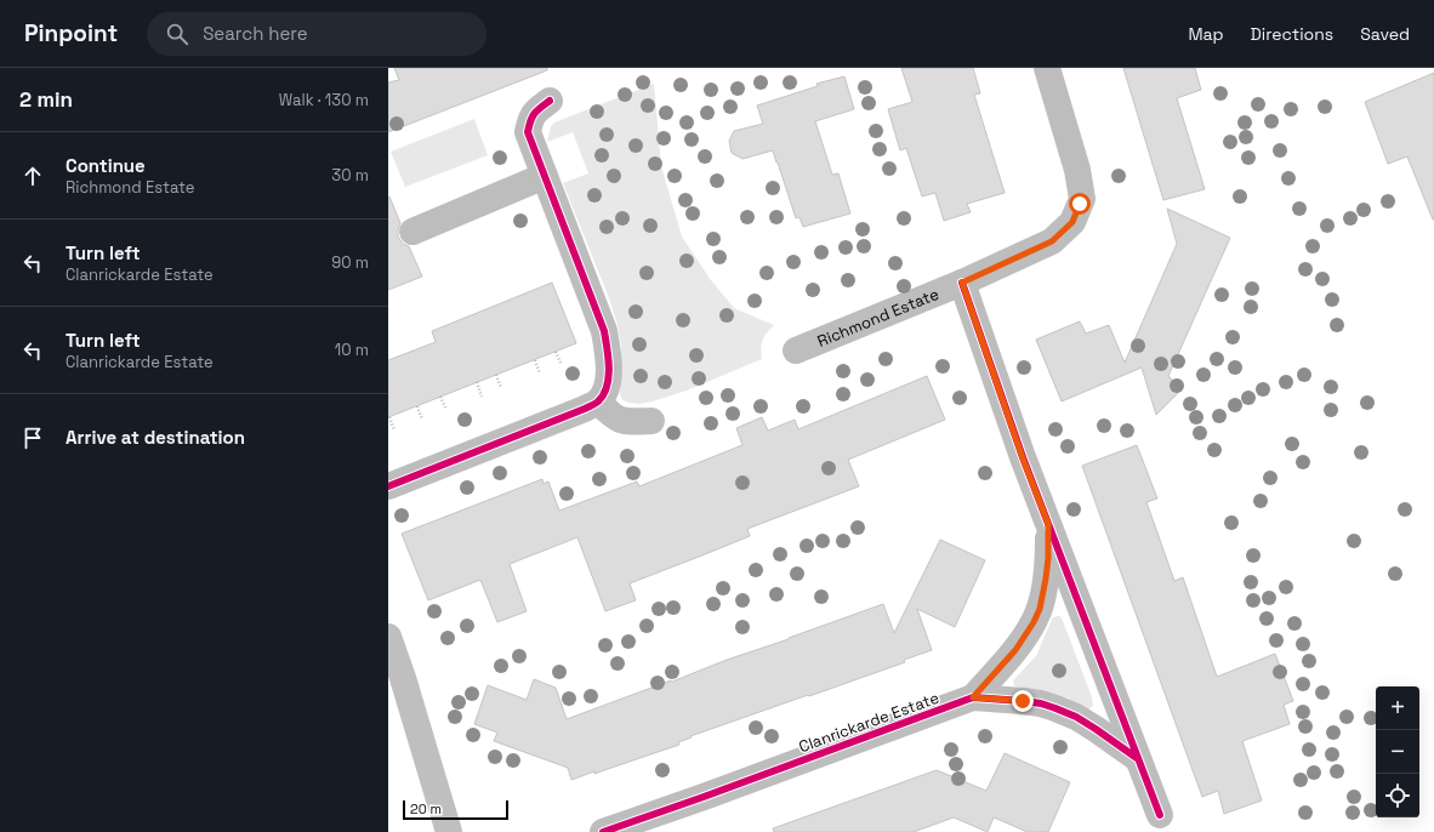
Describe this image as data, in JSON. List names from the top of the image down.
{
  "streets": {
    "street": ["Richmond Estate", "Clanrickarde Estate"]
  },
  "crossings": [
    ["Richmond Estate", "Clanrickarde Estate"]
  ],
  "scale_bar": "20 m",
  "page": {
    "header": "Pinpoint",
    "search": "Search here",
    "nav": ["Map", "Directions", "Saved"],
    "heading": ["2 min", "Walk · 130 m"],
    "list": [
      ["Continue", "Richmond Estate", "30 m"],
      ["Turn left", "Clanrickarde Estate", "90 m"],
      ["Turn left", "Clanrickarde Estate", "10 m"],
      "Arrive at destination"
    ],
    "map_buttons": ["+", "−"],
    "scale": "20 m"
  }
}
